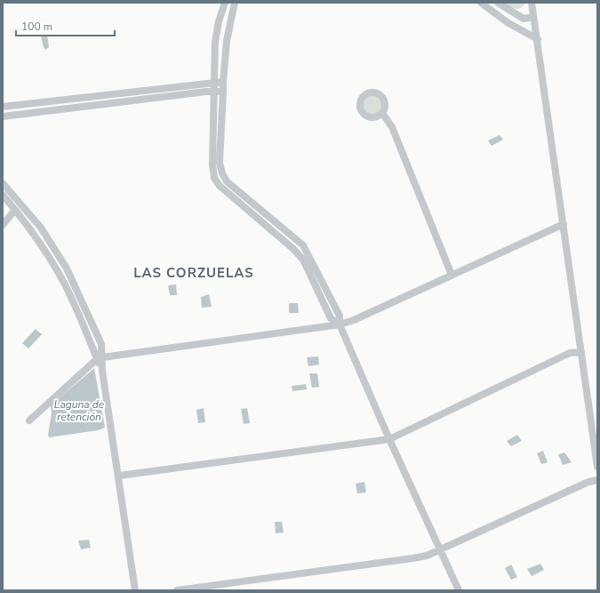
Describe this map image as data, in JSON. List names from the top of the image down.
{
  "districts": ["LAS CORZUELAS"],
  "water": ["Laguna de retención"],
  "scale_bar": "100 m"
}
